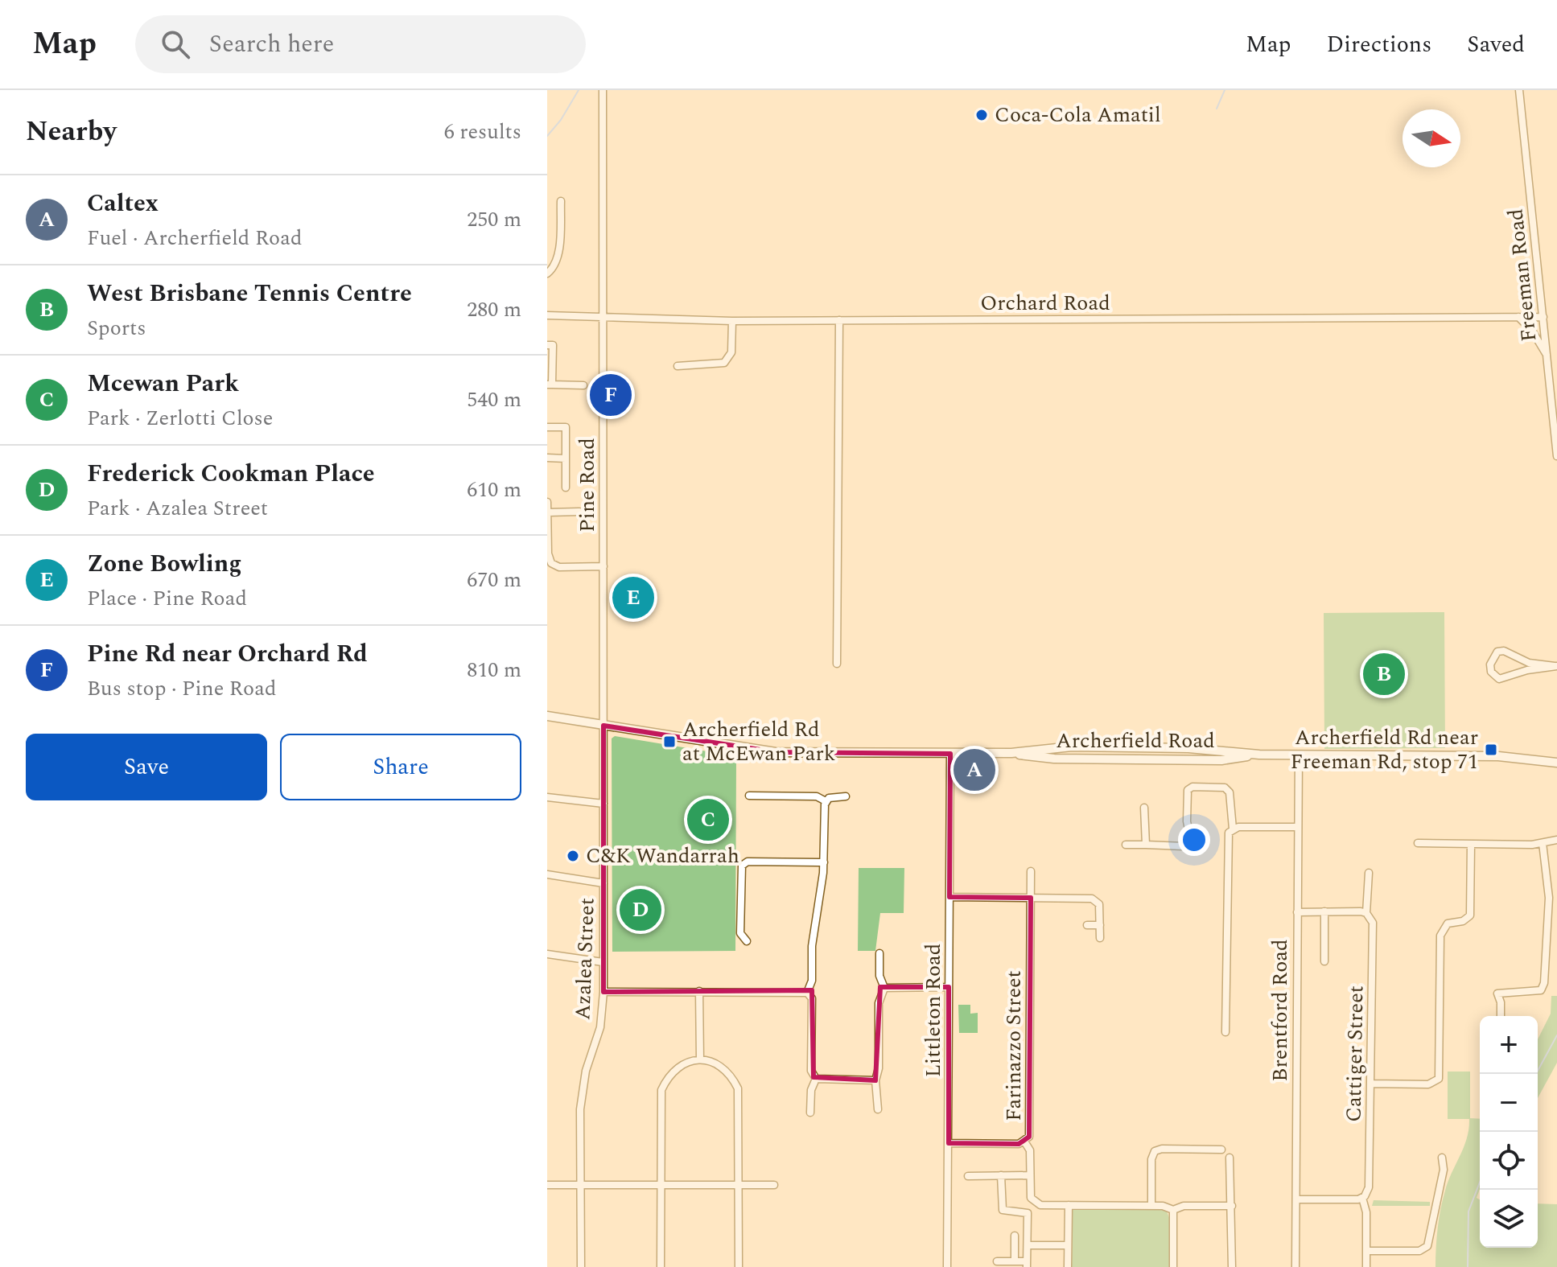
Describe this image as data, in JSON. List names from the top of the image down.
{
  "streets": {
    "main road": ["Archerfield Road"],
    "street": [
      "Freeman Road",
      "Orchard Road",
      "Pine Road",
      "Azalea Street",
      "Littleton Road",
      "Brentford Road",
      "Farinazzo Street",
      "Cattiger Street"
    ]
  },
  "crossings": [
    ["Freeman Road", "Orchard Road"],
    ["Orchard Road", "Pine Road"],
    ["Pine Road", "Archerfield Road"],
    ["Pine Road", "Azalea Street"],
    ["Archerfield Road", "Azalea Street"],
    ["Archerfield Road", "Littleton Road"],
    ["Archerfield Road", "Brentford Road"],
    ["Littleton Road", "Farinazzo Street"]
  ],
  "places": {
    "other": ["Coca-Cola Amatil", "C&K Wandarrah"],
    "transit": ["Archerfield Rd at McEwan Park", "Archerfield Rd near Freeman Rd, stop 71"]
  },
  "north": "right",
  "page": {
    "header": "Map",
    "search": "Search here",
    "nav": ["Map", "Directions", "Saved"],
    "heading": ["Nearby", "6 results"],
    "list": [
      {
        "mark": "A",
        "name": "Caltex",
        "note": "Fuel · Archerfield Road",
        "value": "250 m"
      },
      {
        "mark": "B",
        "name": "West Brisbane Tennis Centre",
        "note": "Sports",
        "value": "280 m"
      },
      {
        "mark": "C",
        "name": "Mcewan Park",
        "note": "Park · Zerlotti Close",
        "value": "540 m"
      },
      {
        "mark": "D",
        "name": "Frederick Cookman Place",
        "note": "Park · Azalea Street",
        "value": "610 m"
      },
      {
        "mark": "E",
        "name": "Zone Bowling",
        "note": "Place · Pine Road",
        "value": "670 m"
      },
      {
        "mark": "F",
        "name": "Pine Rd near Orchard Rd",
        "note": "Bus stop · Pine Road",
        "value": "810 m"
      }
    ],
    "pins": [
      "F",
      "E",
      "B",
      "A",
      "C",
      "D"
    ],
    "buttons": ["Save", "Share"],
    "map_buttons": ["+", "−"]
  }
}
